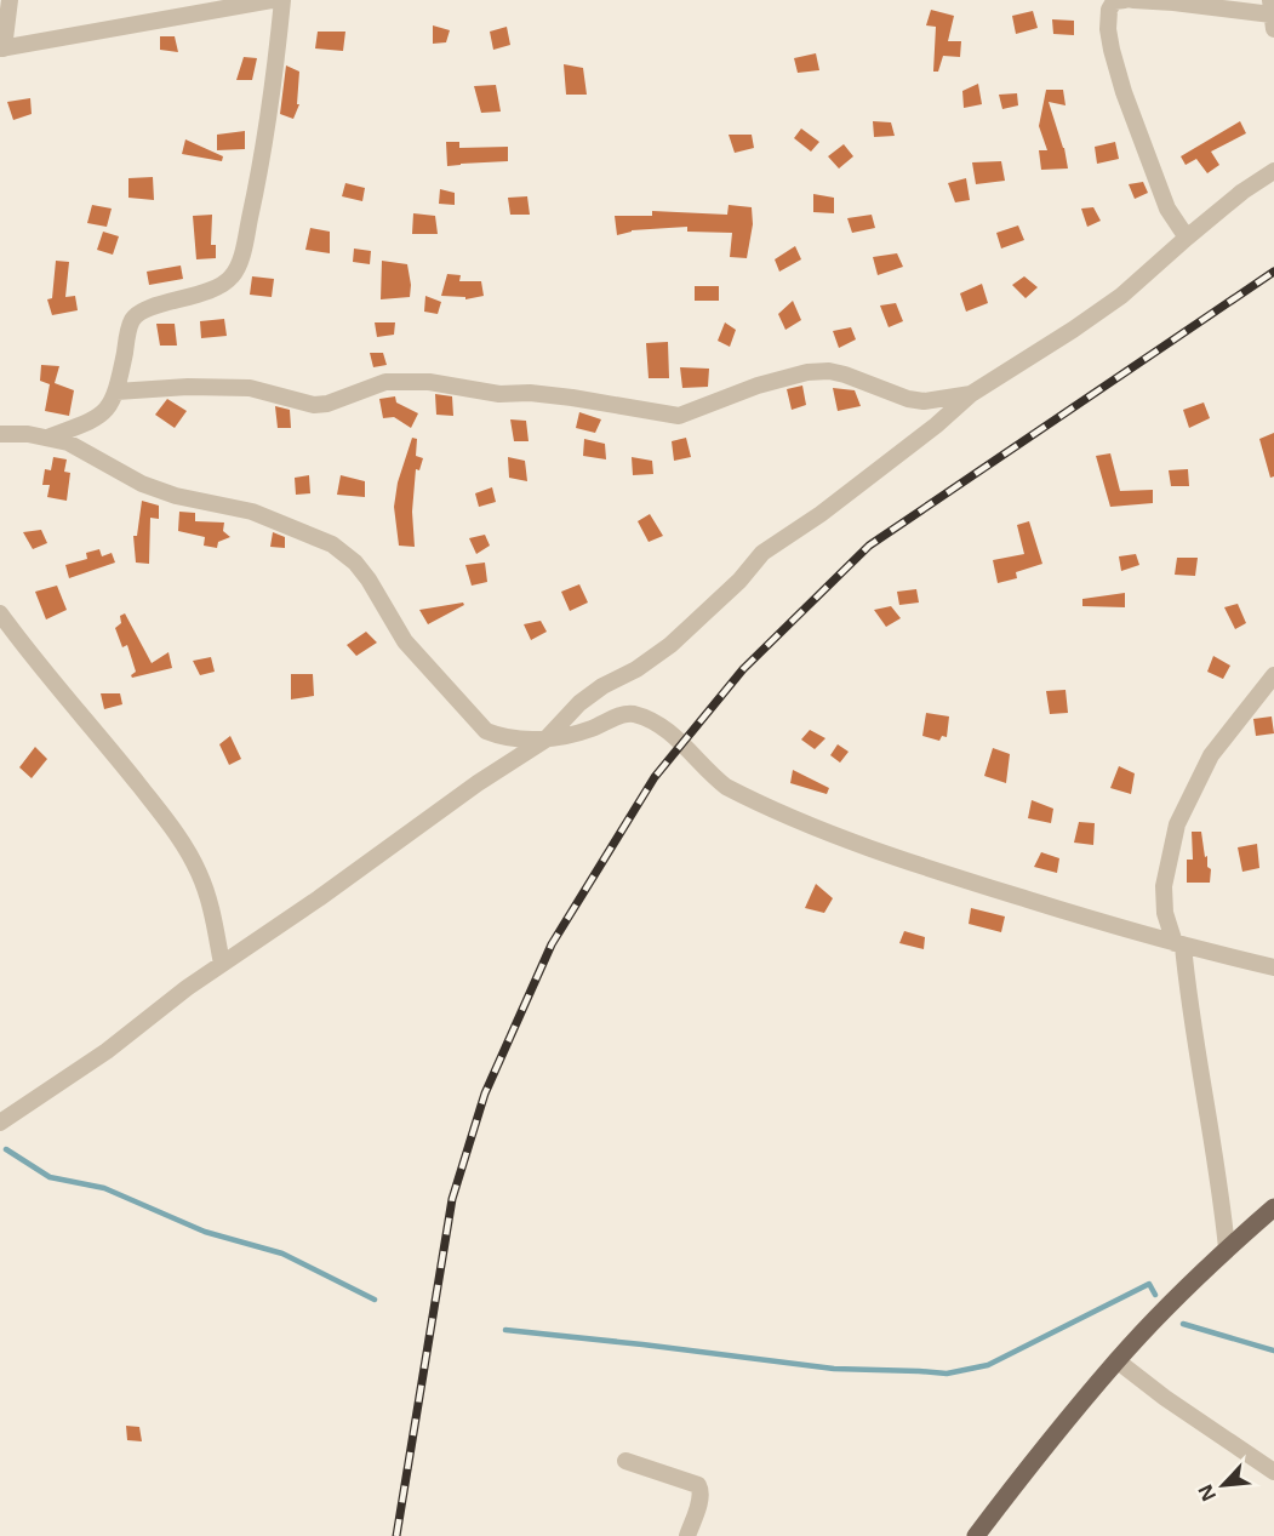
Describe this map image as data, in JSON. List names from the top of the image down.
{
  "north": "bottom left"
}
